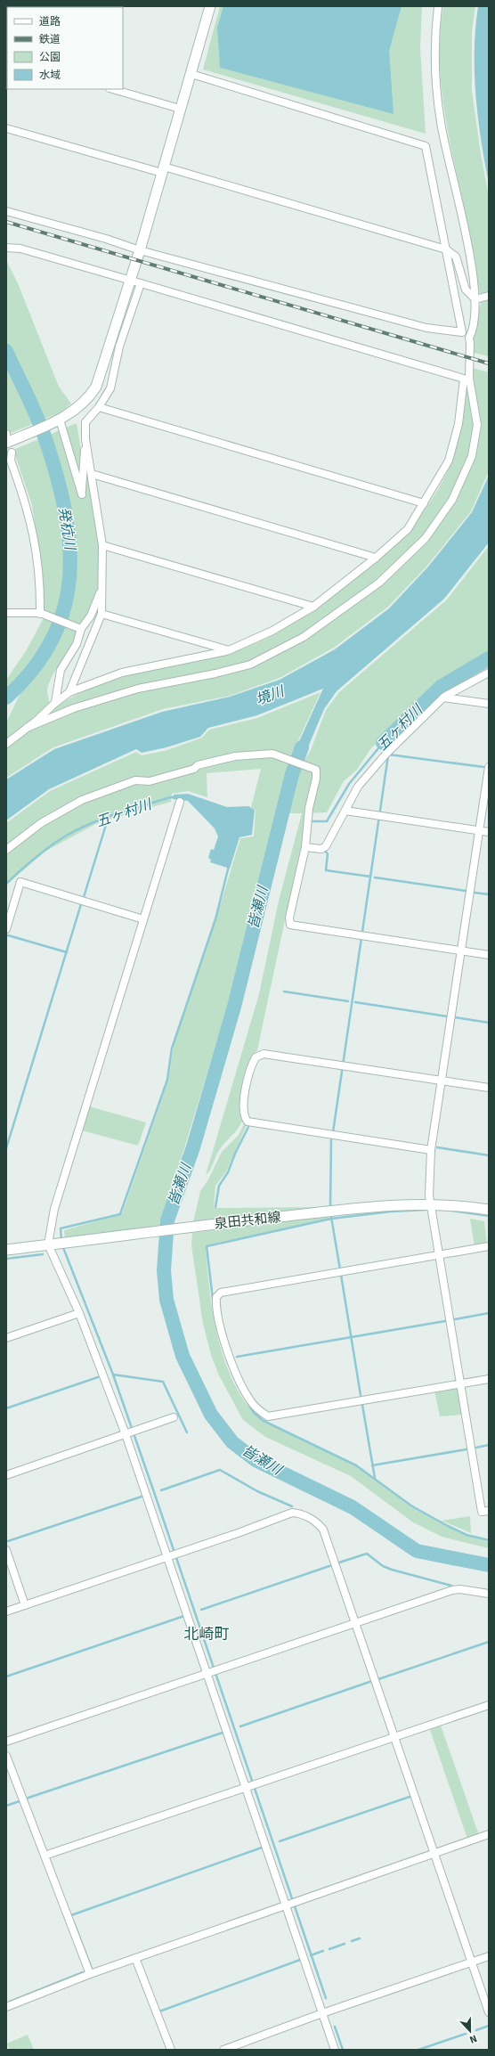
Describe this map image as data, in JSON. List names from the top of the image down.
{
  "streets": {
    "street": ["泉田共和線"]
  },
  "districts": ["北崎町"],
  "water": [
    "発杭川",
    "境川",
    "五ヶ村川",
    "皆瀬川"
  ],
  "legend": [
    "道路",
    "鉄道",
    "公園",
    "水域"
  ],
  "north": "bottom"
}
